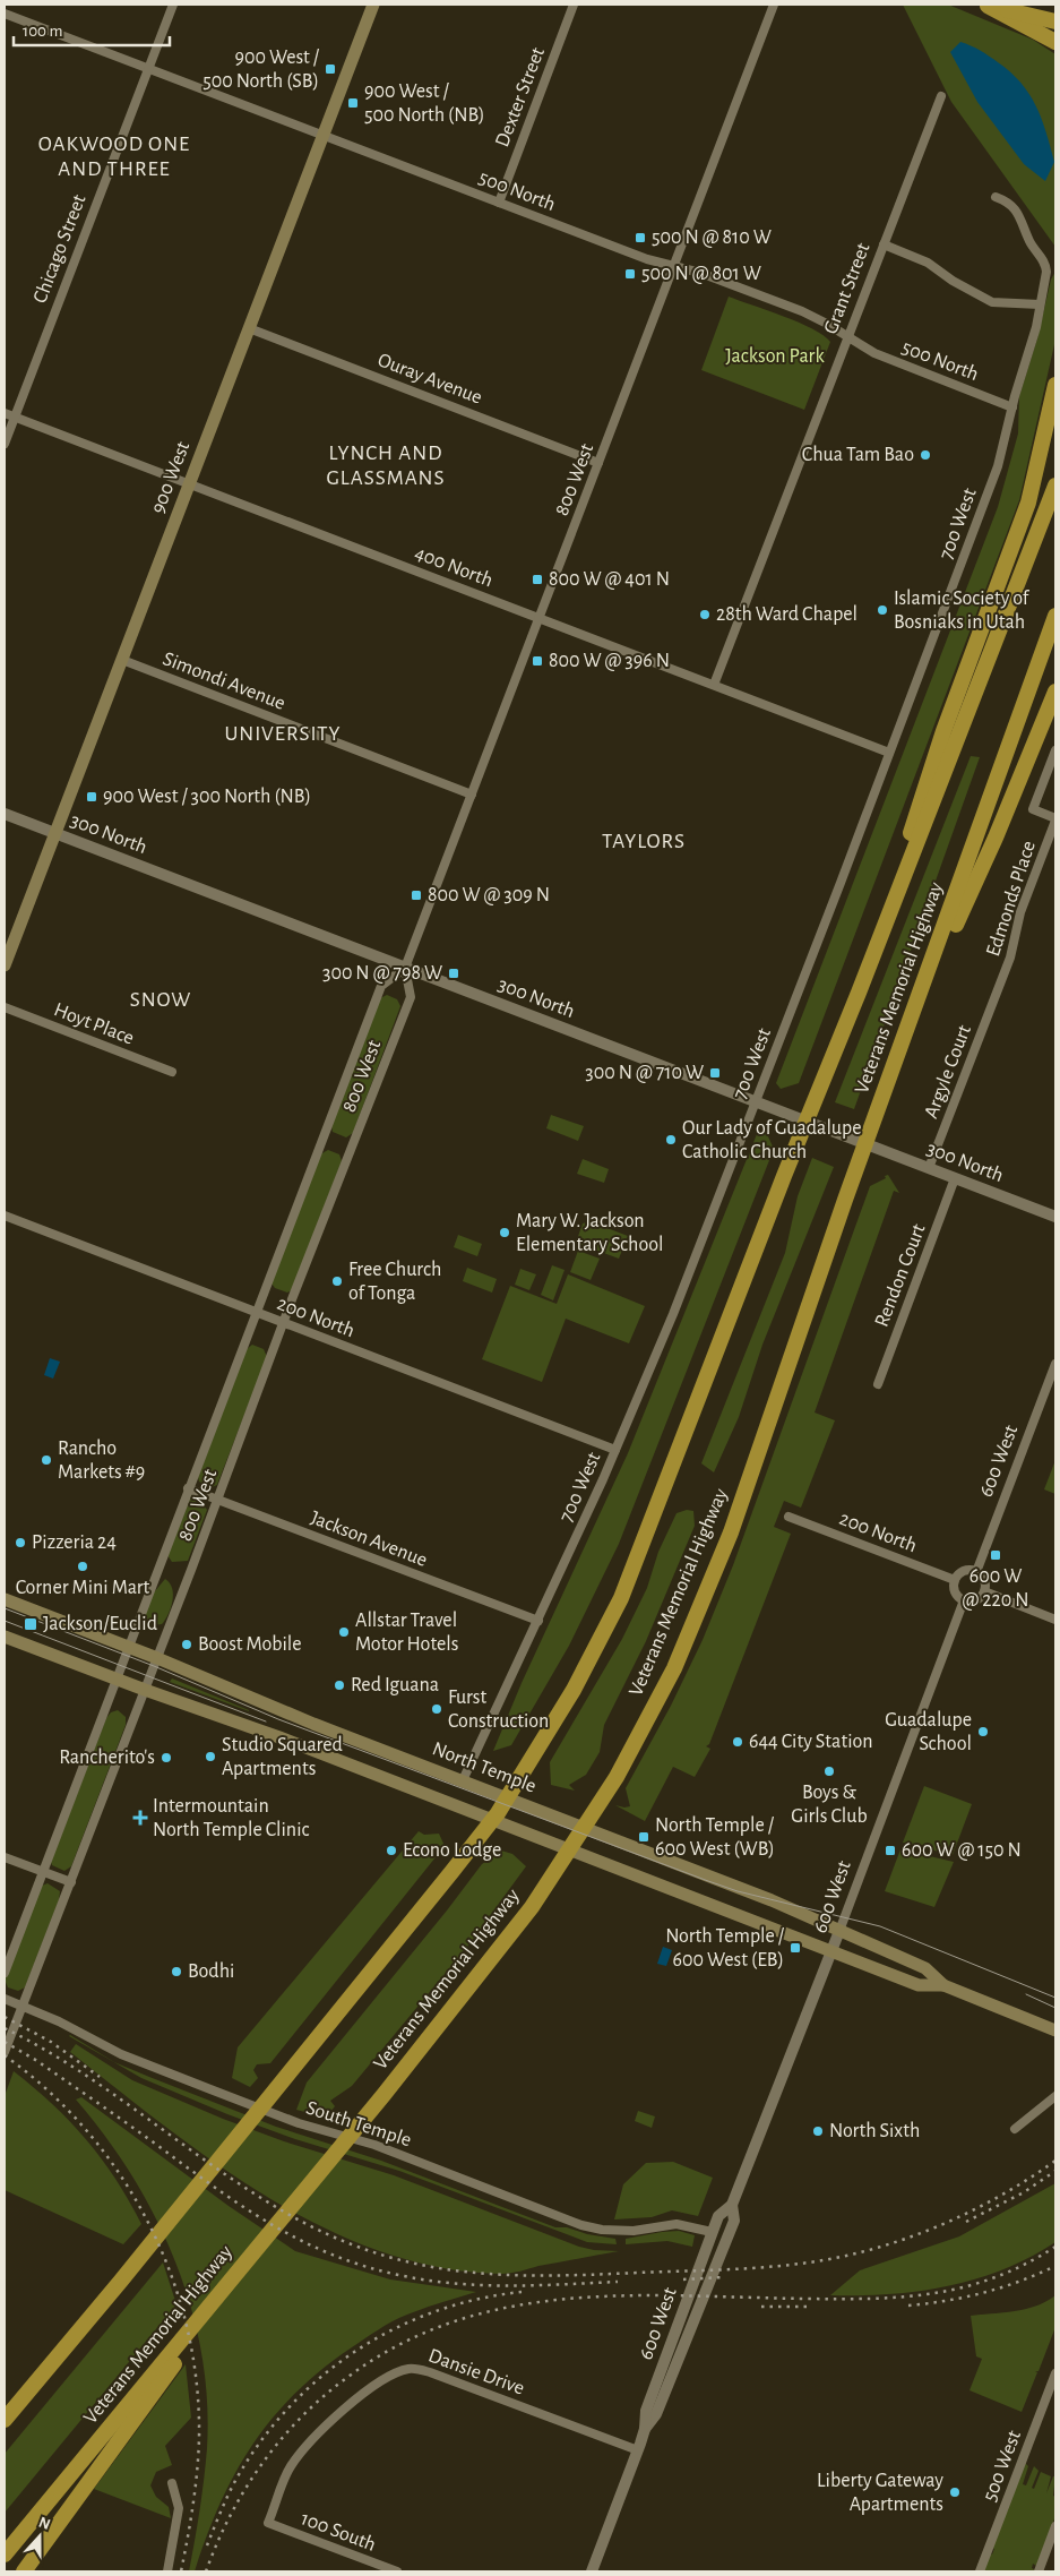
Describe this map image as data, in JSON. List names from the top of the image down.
{
  "streets": {
    "highway": ["Veterans Memorial Highway"],
    "main road": ["900 West", "North Temple"],
    "street": [
      "Dexter Street",
      "500 North",
      "Chicago Street",
      "Grant Street",
      "Ouray Avenue",
      "800 West",
      "700 West",
      "400 North",
      "Simondi Avenue",
      "300 North",
      "Edmonds Place",
      "Hoyt Place",
      "Argyle Court",
      "Rendon Court",
      "200 North",
      "600 West",
      "Jackson Avenue",
      "South Temple",
      "Dansie Drive",
      "500 West",
      "100 South"
    ]
  },
  "crossings": [
    ["Dexter Street", "500 North"],
    ["500 North", "Chicago Street"],
    ["500 North", "Grant Street"],
    ["500 North", "900 West"],
    ["500 North", "800 West"],
    ["500 North", "700 West"],
    ["Chicago Street", "400 North"],
    ["Grant Street", "400 North"],
    ["Ouray Avenue", "900 West"],
    ["Ouray Avenue", "800 West"],
    ["900 West", "400 North"],
    ["900 West", "Simondi Avenue"],
    ["900 West", "300 North"],
    ["800 West", "400 North"],
    ["800 West", "Simondi Avenue"],
    ["800 West", "300 North"],
    ["800 West", "200 North"],
    ["800 West", "Jackson Avenue"],
    ["800 West", "North Temple"],
    ["800 West", "South Temple"],
    ["700 West", "400 North"],
    ["700 West", "300 North"],
    ["700 West", "200 North"],
    ["700 West", "Jackson Avenue"],
    ["700 West", "North Temple"],
    ["300 North", "Argyle Court"],
    ["300 North", "Rendon Court"],
    ["Edmonds Place", "Argyle Court"],
    ["200 North", "600 West"],
    ["600 West", "North Temple"],
    ["600 West", "South Temple"],
    ["600 West", "Dansie Drive"],
    ["Dansie Drive", "100 South"]
  ],
  "districts": [
    "OAKWOOD ONE AND THREE",
    "LYNCH AND GLASSMANS",
    "UNIVERSITY",
    "TAYLORS",
    "SNOW"
  ],
  "parks": ["Jackson Park"],
  "places": {
    "transit": [
      "900 West / 500 North (SB)",
      "900 West / 500 North (NB)",
      "500 N @ 810 W",
      "500 N @ 801 W",
      "800 W @ 401 N",
      "800 W @ 396 N",
      "900 West / 300 North (NB)",
      "800 W @ 309 N",
      "300 N @ 798 W",
      "300 N @ 710 W",
      "600 W @ 220 N",
      "Jackson/Euclid",
      "North Temple / 600 West (WB)",
      "600 W @ 150 N",
      "North Temple / 600 West (EB)"
    ],
    "other": [
      "Chua Tam Bao",
      "Islamic Society of Bosniaks in Utah",
      "28th Ward Chapel",
      "Our Lady of Guadalupe Catholic Church",
      "Mary W. Jackson Elementary School",
      "Free Church of Tonga",
      "Rancho Markets #9",
      "Pizzeria 24",
      "Corner Mini Mart",
      "Allstar Travel Motor Hotels",
      "Boost Mobile",
      "Red Iguana",
      "Furst Construction",
      "Guadalupe School",
      "644 City Station",
      "Studio Squared Apartments",
      "Rancherito's",
      "Boys & Girls Club",
      "Econo Lodge",
      "Bodhi",
      "North Sixth",
      "Liberty Gateway Apartments"
    ],
    "health": ["Intermountain North Temple Clinic"]
  },
  "scale_bar": "100 m",
  "north": "top"
}
